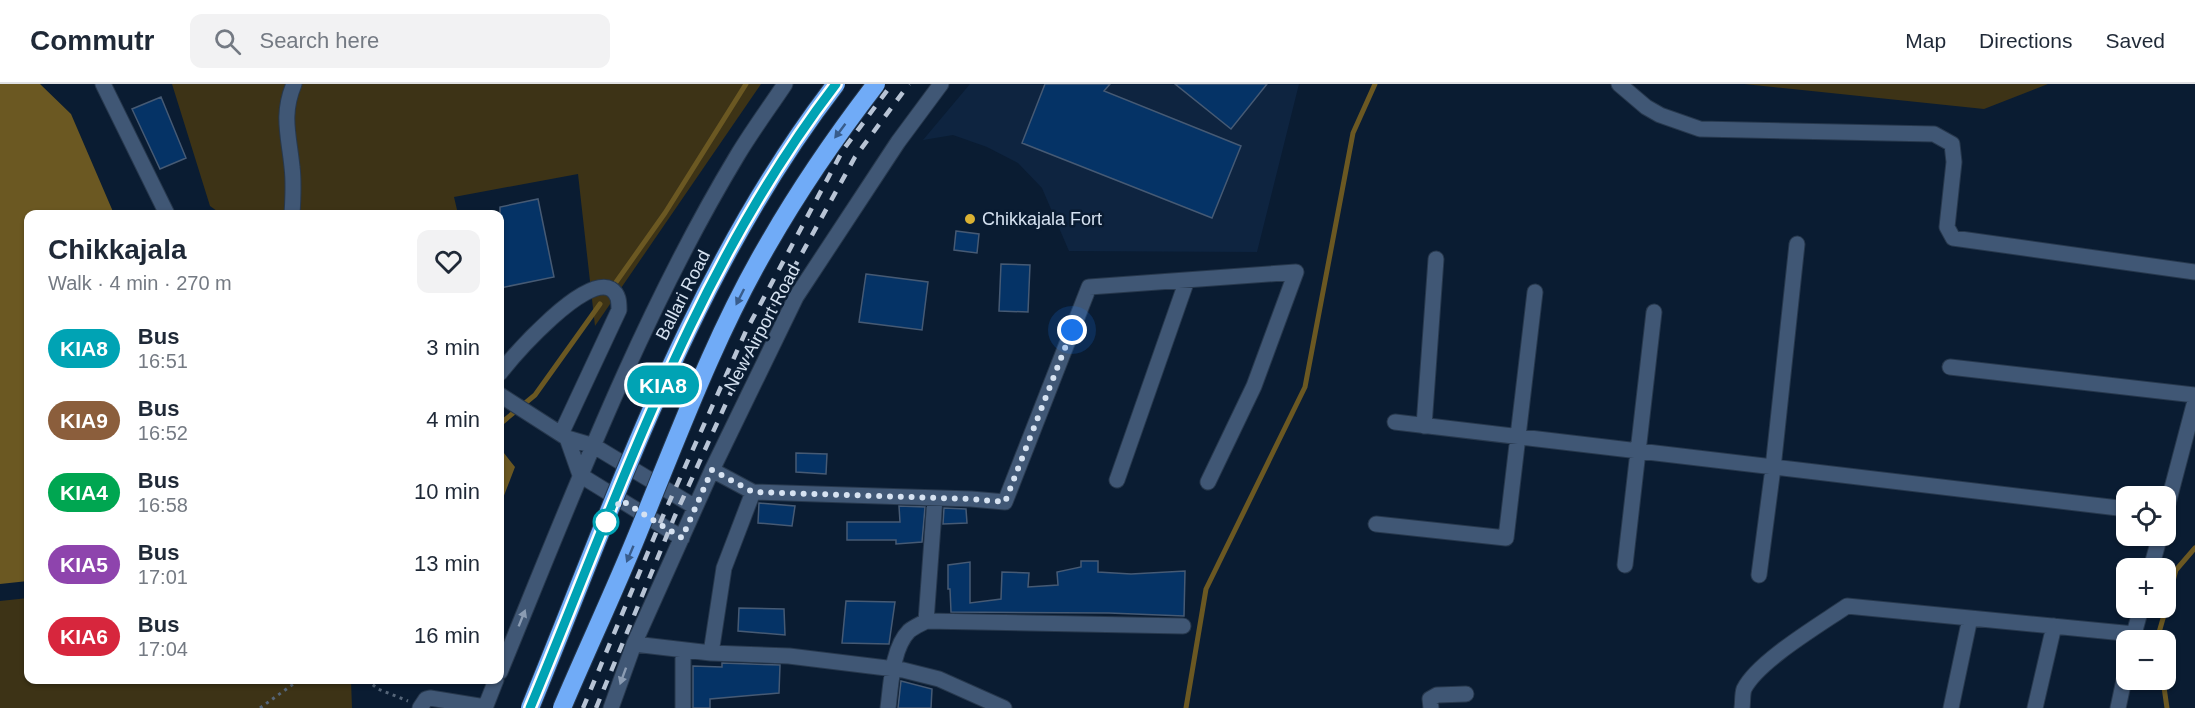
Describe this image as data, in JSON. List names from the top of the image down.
{
  "streets": {
    "highway": ["Ballari Road"],
    "street": ["New Airport Road"]
  },
  "places": ["Chikkajala Fort"],
  "lines": ["bus line KIA8"],
  "page": {
    "header": "Commutr",
    "search": "Search here",
    "nav": ["Map", "Directions", "Saved"],
    "on_map": "KIA8",
    "heading": ["Chikkajala", "Walk · 4 min · 270 m"],
    "list": [
      {
        "mark": "KIA8",
        "name": "Bus",
        "note": "16:51",
        "value": "3 min"
      },
      {
        "mark": "KIA9",
        "name": "Bus",
        "note": "16:52",
        "value": "4 min"
      },
      {
        "mark": "KIA4",
        "name": "Bus",
        "note": "16:58",
        "value": "10 min"
      },
      {
        "mark": "KIA5",
        "name": "Bus",
        "note": "17:01",
        "value": "13 min"
      },
      {
        "mark": "KIA6",
        "name": "Bus",
        "note": "17:04",
        "value": "16 min"
      }
    ],
    "map_buttons": ["+", "−"]
  }
}
